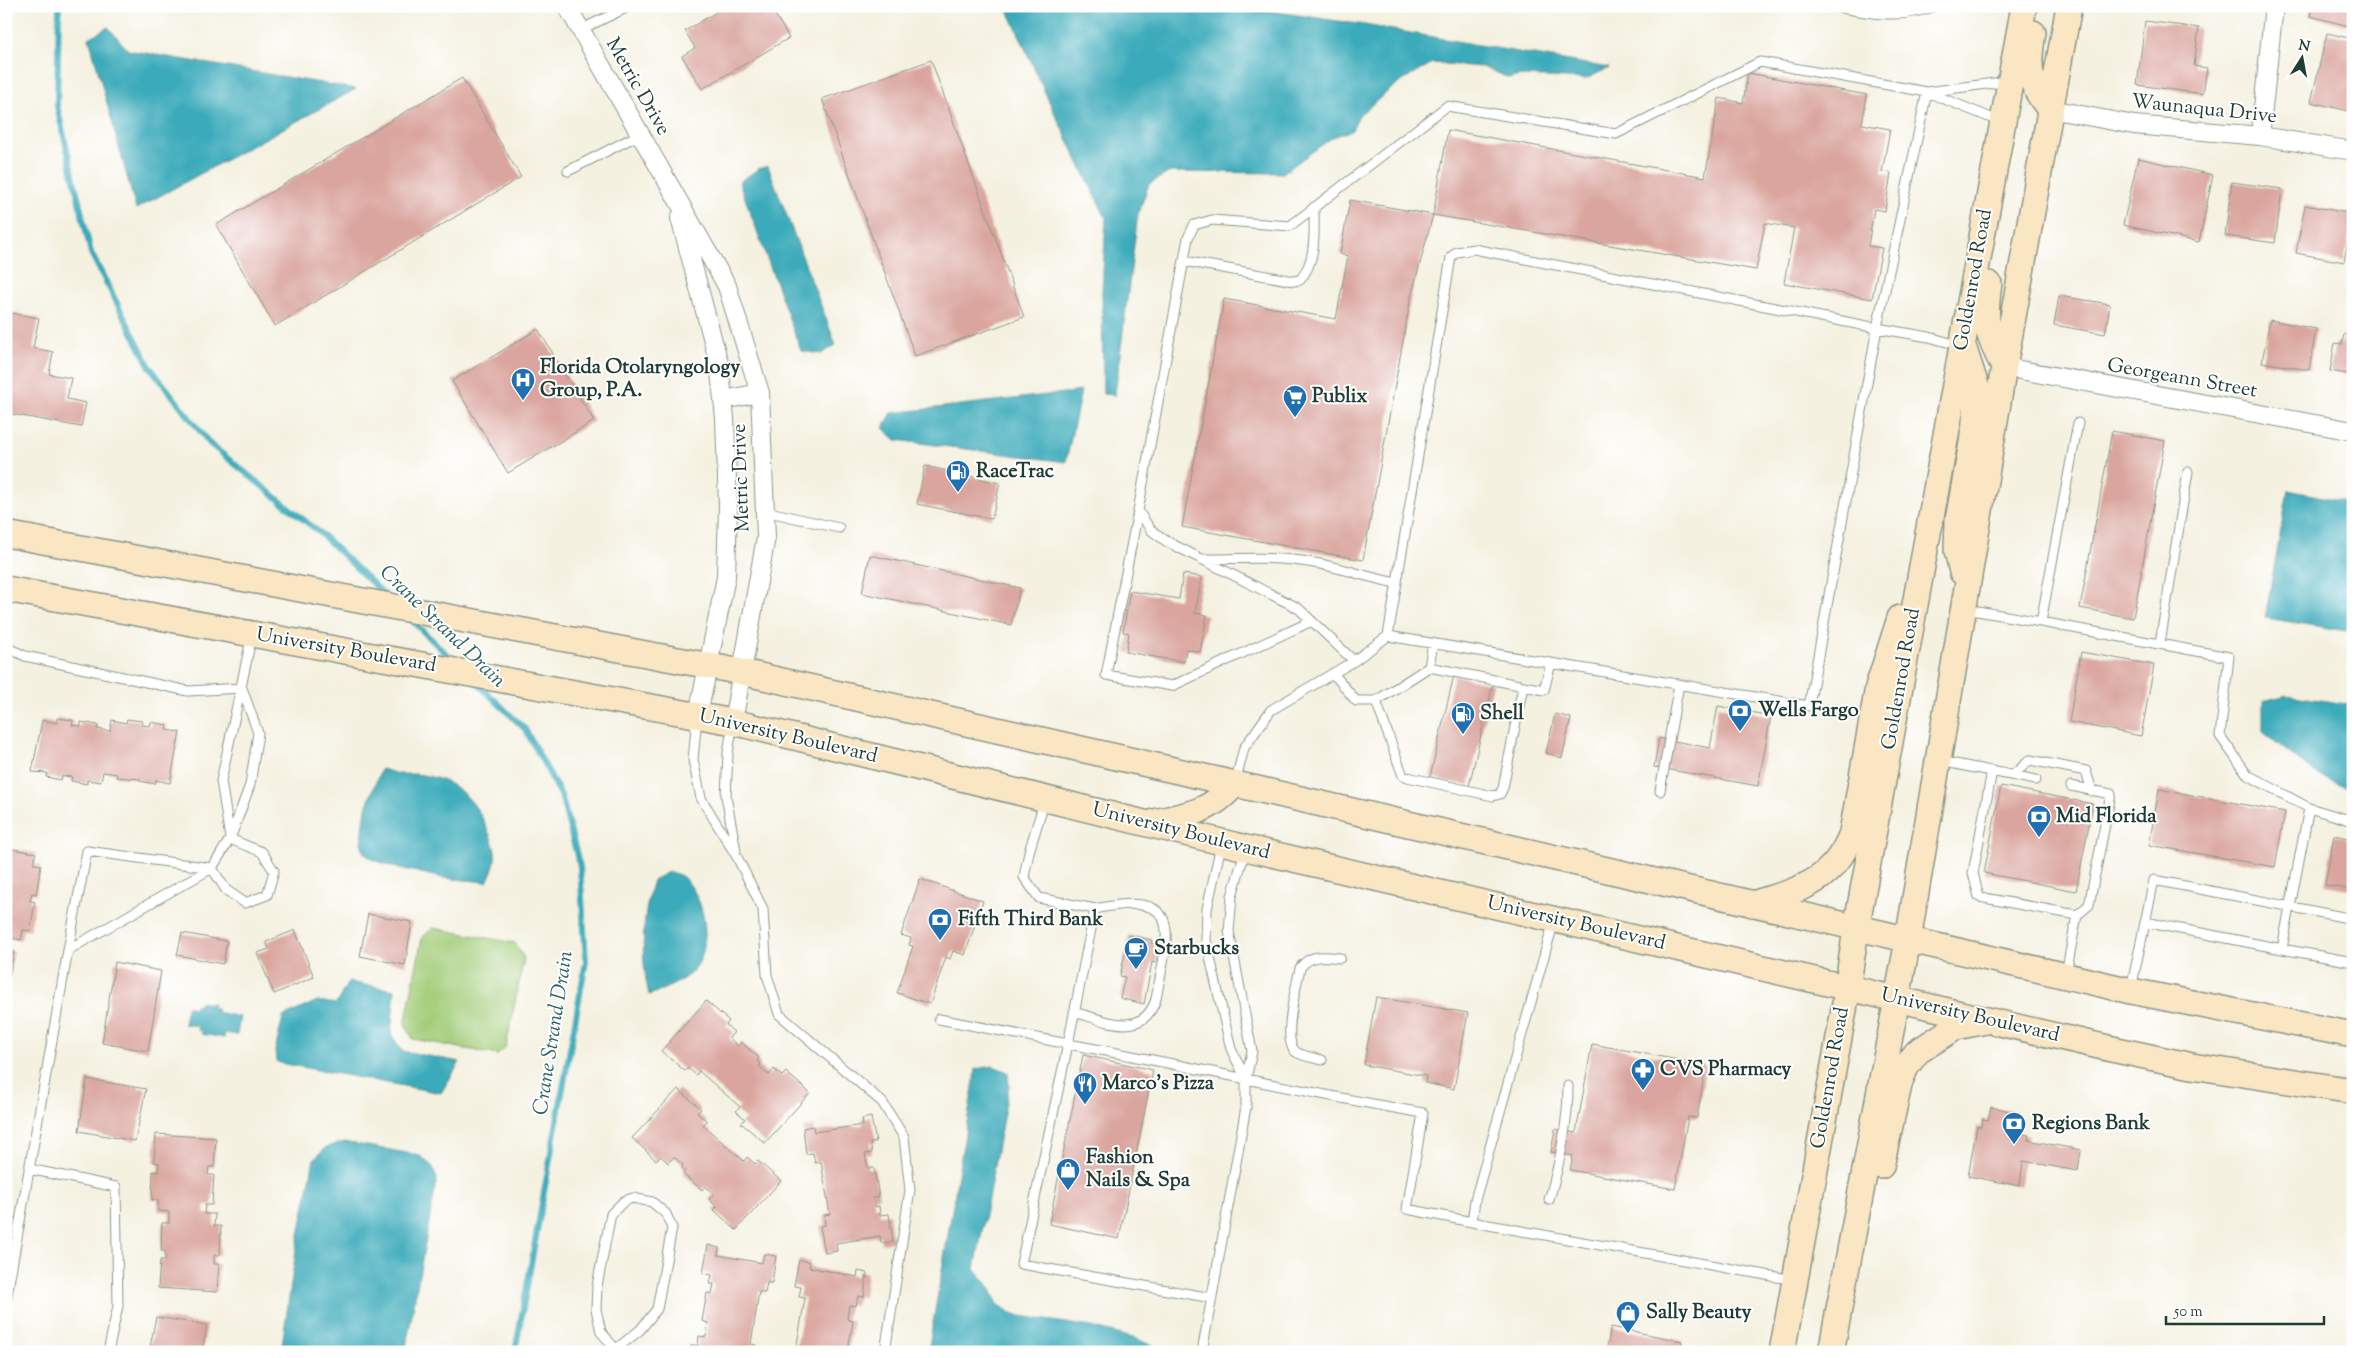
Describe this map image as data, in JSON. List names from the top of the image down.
{
  "streets": {
    "street": [
      "Metric Drive",
      "Waunaqua Drive",
      "Goldenrod Road",
      "Georgeann Street",
      "University Boulevard"
    ]
  },
  "crossings": [
    ["Metric Drive", "University Boulevard"],
    ["Goldenrod Road", "University Boulevard"]
  ],
  "water": ["Crane Strand Drain"],
  "places": {
    "hospital": ["Florida Otolaryngology Group, P.A."],
    "supermarket": ["Publix"],
    "fuel station": ["RaceTrac", "Shell"],
    "bank": [
      "Wells Fargo",
      "Mid Florida",
      "Fifth Third Bank",
      "Regions Bank"
    ],
    "cafe": ["Starbucks"],
    "pharmacy": ["CVS Pharmacy"],
    "restaurant": ["Marco's Pizza"],
    "shop": ["Fashion Nails & Spa", "Sally Beauty"]
  },
  "scale_bar": "50 m",
  "north": "top"
}
